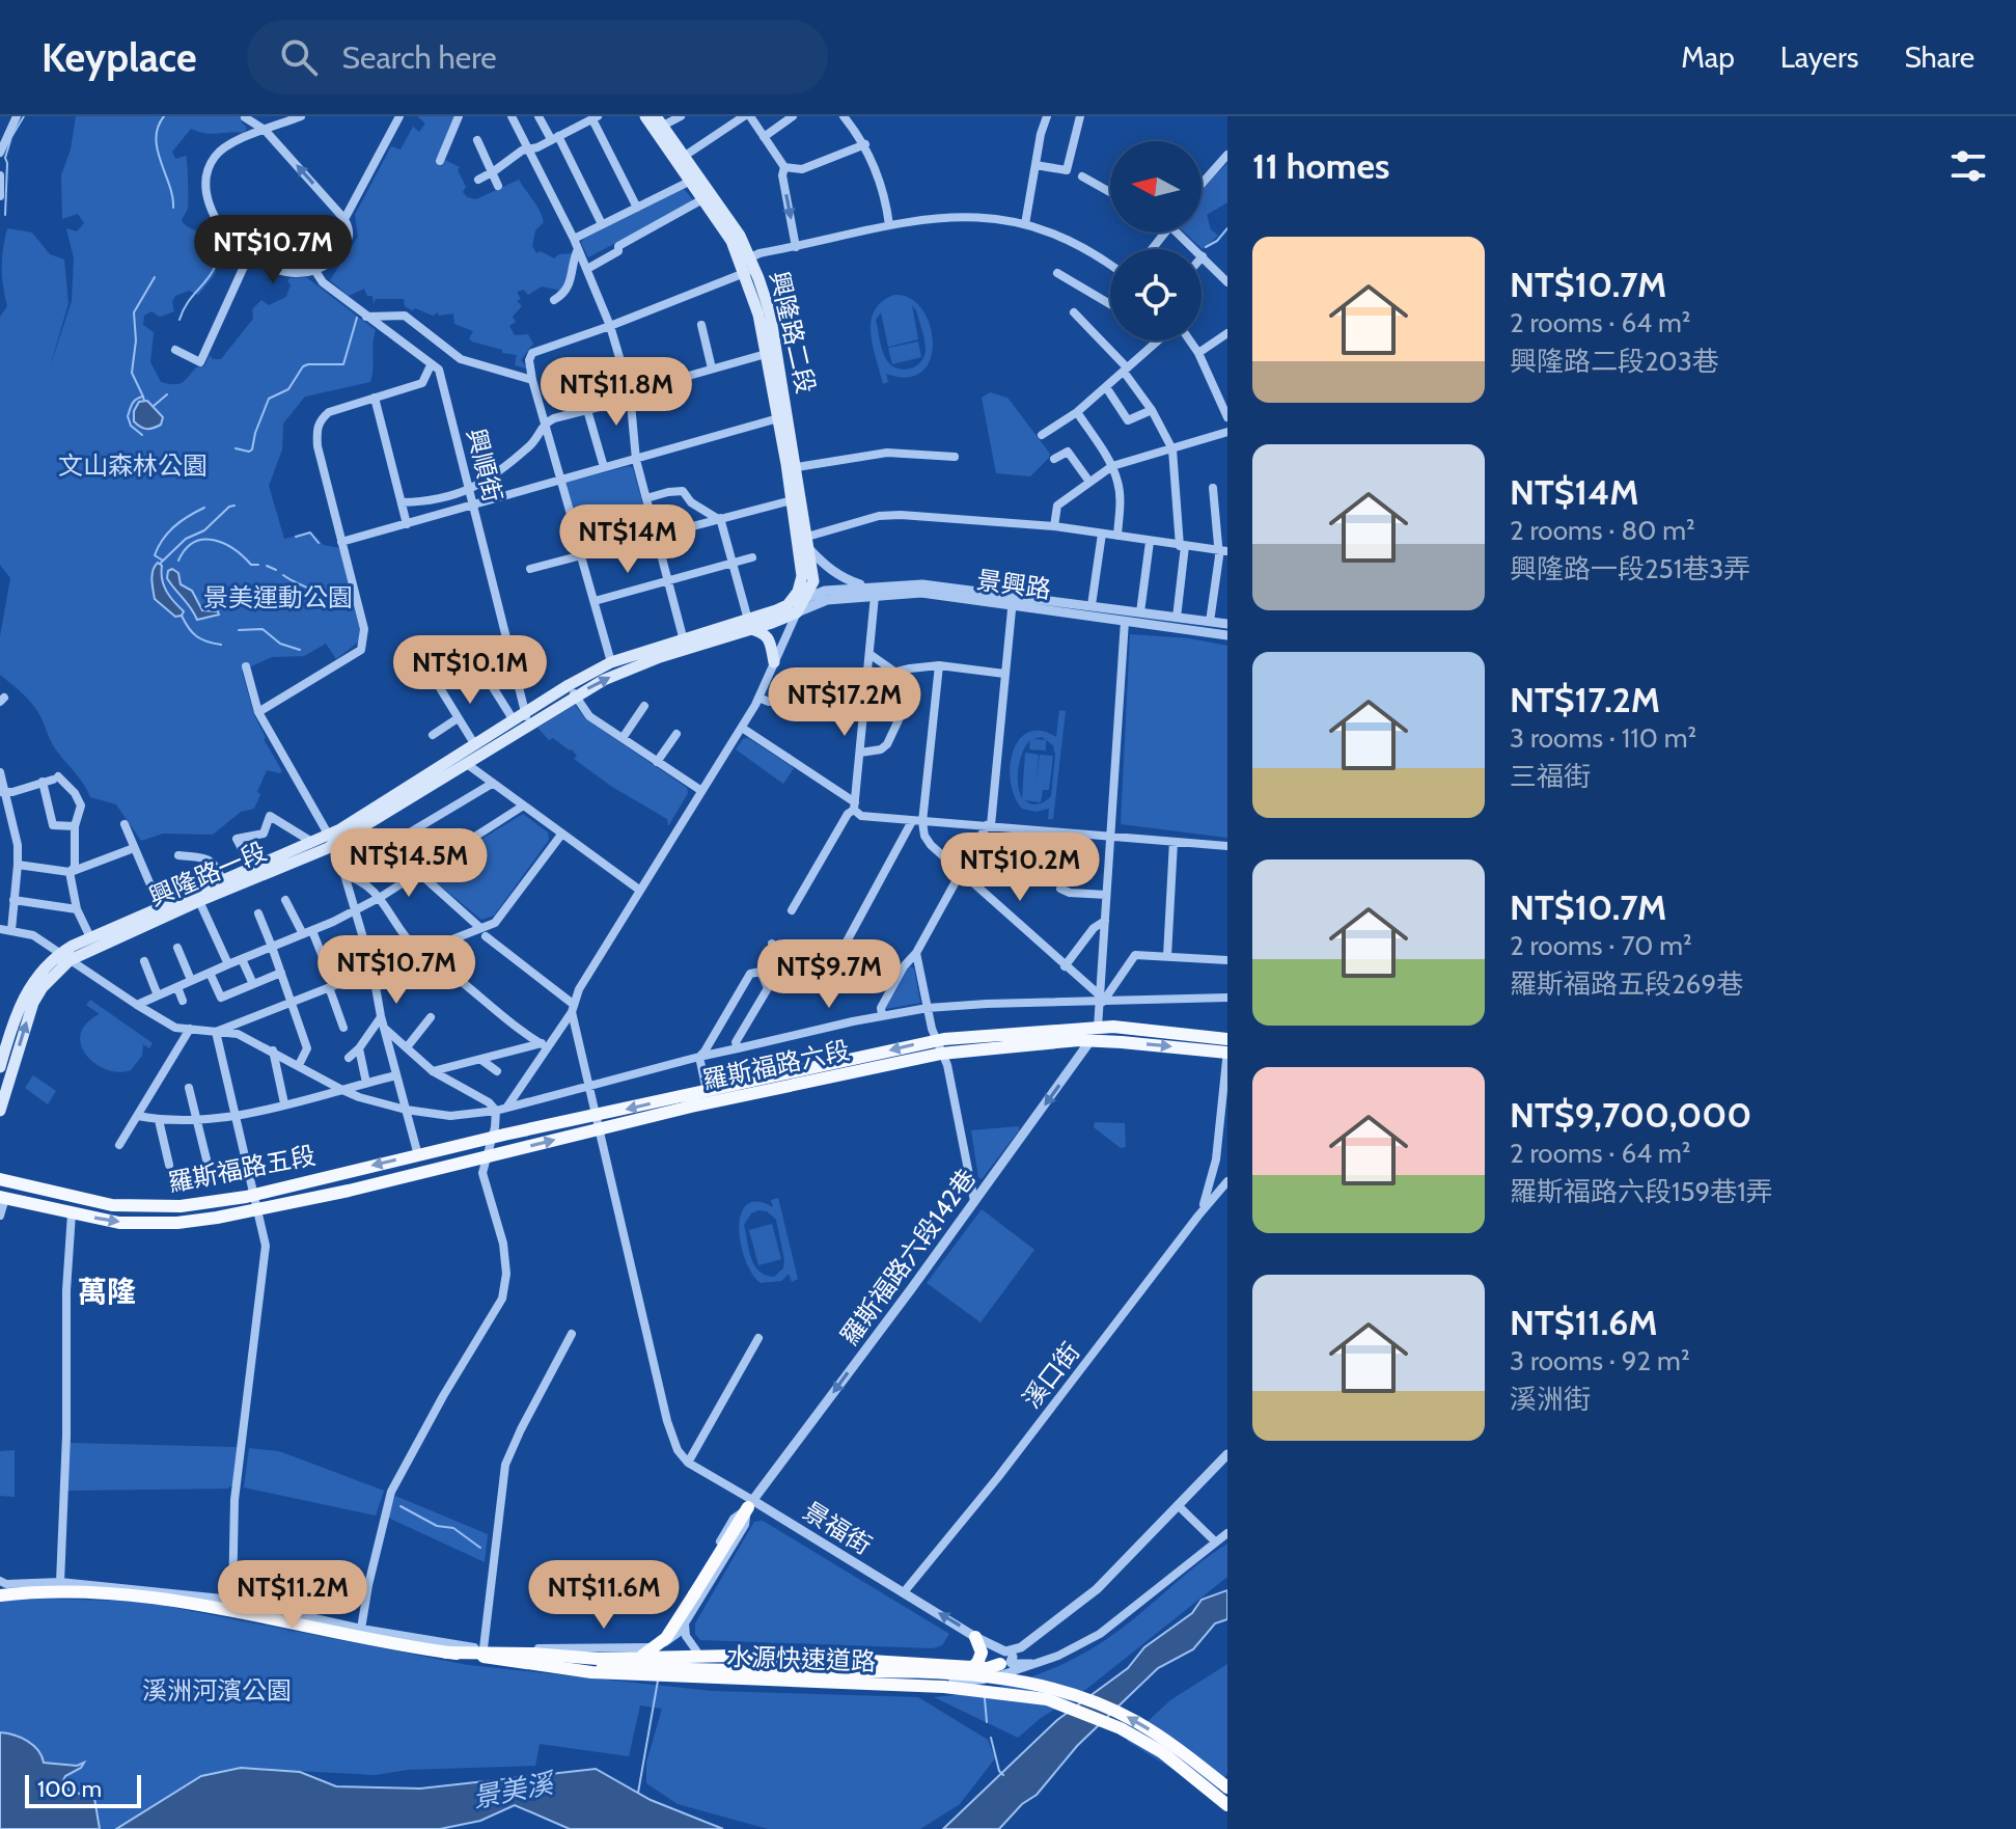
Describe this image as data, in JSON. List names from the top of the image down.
{
  "streets": {
    "highway": ["水源快速道路"],
    "main road": [
      "興隆路二段",
      "興隆路一段",
      "羅斯福路六段",
      "羅斯福路五段"
    ],
    "street": [
      "興順街",
      "景興路",
      "羅斯福路六段142巷",
      "溪口街",
      "景福街"
    ]
  },
  "crossings": [
    ["興順街", "興隆路一段"],
    ["景興路", "興隆路一段"],
    ["羅斯福路六段", "羅斯福路五段"],
    ["羅斯福路六段", "羅斯福路六段142巷"],
    ["羅斯福路六段142巷", "景福街"],
    ["溪口街", "景福街"]
  ],
  "one_way": ["羅斯福路六段142巷"],
  "districts": ["萬隆"],
  "water": ["景美溪"],
  "parks": ["文山森林公園", "景美運動公園", "溪洲河濱公園"],
  "scale_bar": "100 m",
  "north": "left",
  "page": {
    "header": "Keyplace",
    "search": "Search here",
    "nav": ["Map", "Layers", "Share"],
    "heading": "11 homes",
    "price": [
      "NT$10.7M",
      "NT$11.8M",
      "NT$14M",
      "NT$10.1M",
      "NT$17.2M",
      "NT$14.5M",
      "NT$10.2M",
      "NT$10.7M",
      "NT$9.7M",
      "NT$11.2M",
      "NT$11.6M"
    ],
    "list": [
      {
        "name": "NT$10.7M",
        "note": "2 rooms · 64 m² · 興隆路二段203巷"
      },
      {
        "name": "NT$14M",
        "note": "2 rooms · 80 m² · 興隆路一段251巷3弄"
      },
      {
        "name": "NT$17.2M",
        "note": "3 rooms · 110 m² · 三福街"
      },
      {
        "name": "NT$10.7M",
        "note": "2 rooms · 70 m² · 羅斯福路五段269巷"
      },
      {
        "name": "NT$9,700,000",
        "note": "2 rooms · 64 m² · 羅斯福路六段159巷1弄"
      },
      {
        "name": "NT$11.6M",
        "note": "3 rooms · 92 m² · 溪洲街"
      }
    ],
    "scale": "100 m"
  }
}
